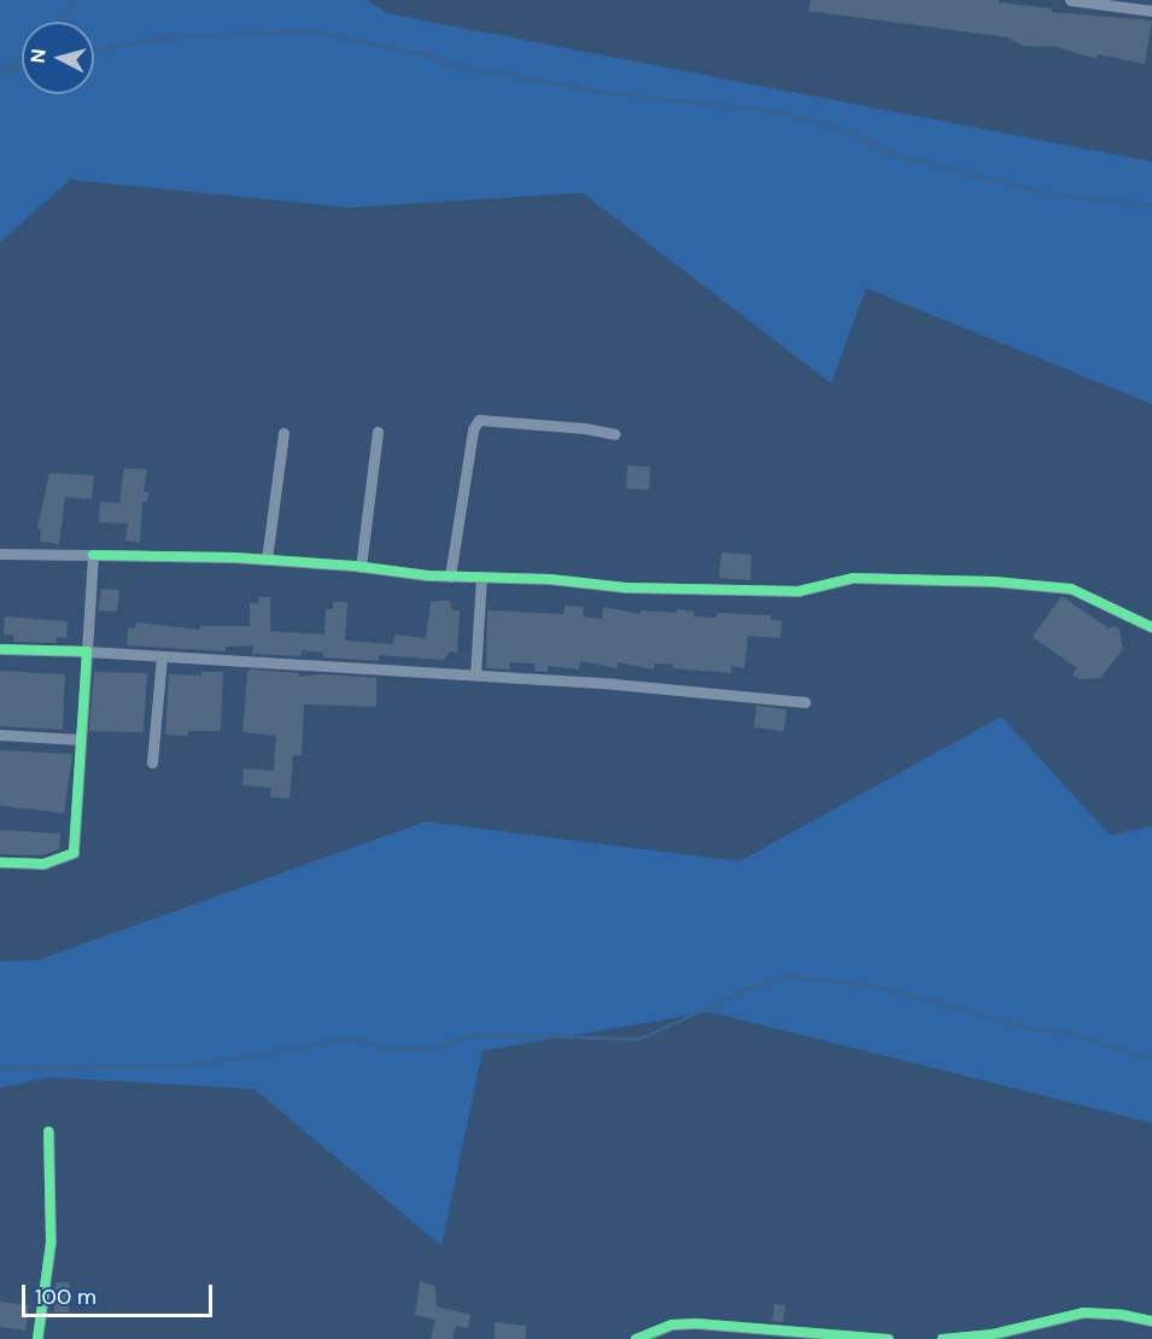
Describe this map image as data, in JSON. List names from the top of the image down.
{
  "scale_bar": "100 m",
  "north": "left"
}
